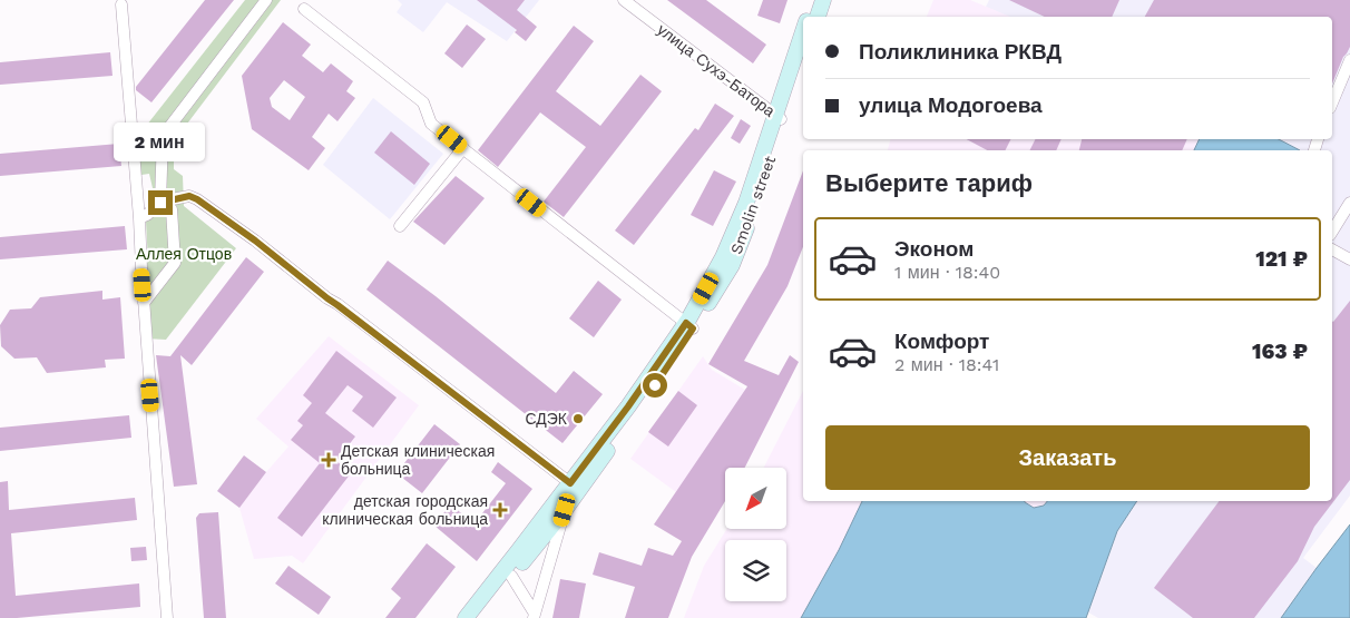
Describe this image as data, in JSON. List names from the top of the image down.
{
  "streets": {
    "main road": ["Smolin street"],
    "street": ["улица Сухэ-Батора"]
  },
  "crossings": [
    ["улица Сухэ-Батора", "Smolin street"]
  ],
  "parks": ["Аллея Отцов"],
  "places": {
    "other": ["СДЭК"],
    "health": ["Детская клиническая больница", "детская городская клиническая больница"]
  },
  "north": "bottom left",
  "page": {
    "banner": ["Поликлиника РКВД", "улица Модогоева"],
    "bubble": "2 мин",
    "heading": "Выберите тариф",
    "list": [
      {
        "name": "Эконом",
        "note": "1 мин · 18:40",
        "value": "121 ₽"
      },
      {
        "name": "Комфорт",
        "note": "2 мин · 18:41",
        "value": "163 ₽"
      }
    ],
    "buttons": "Заказать"
  }
}
